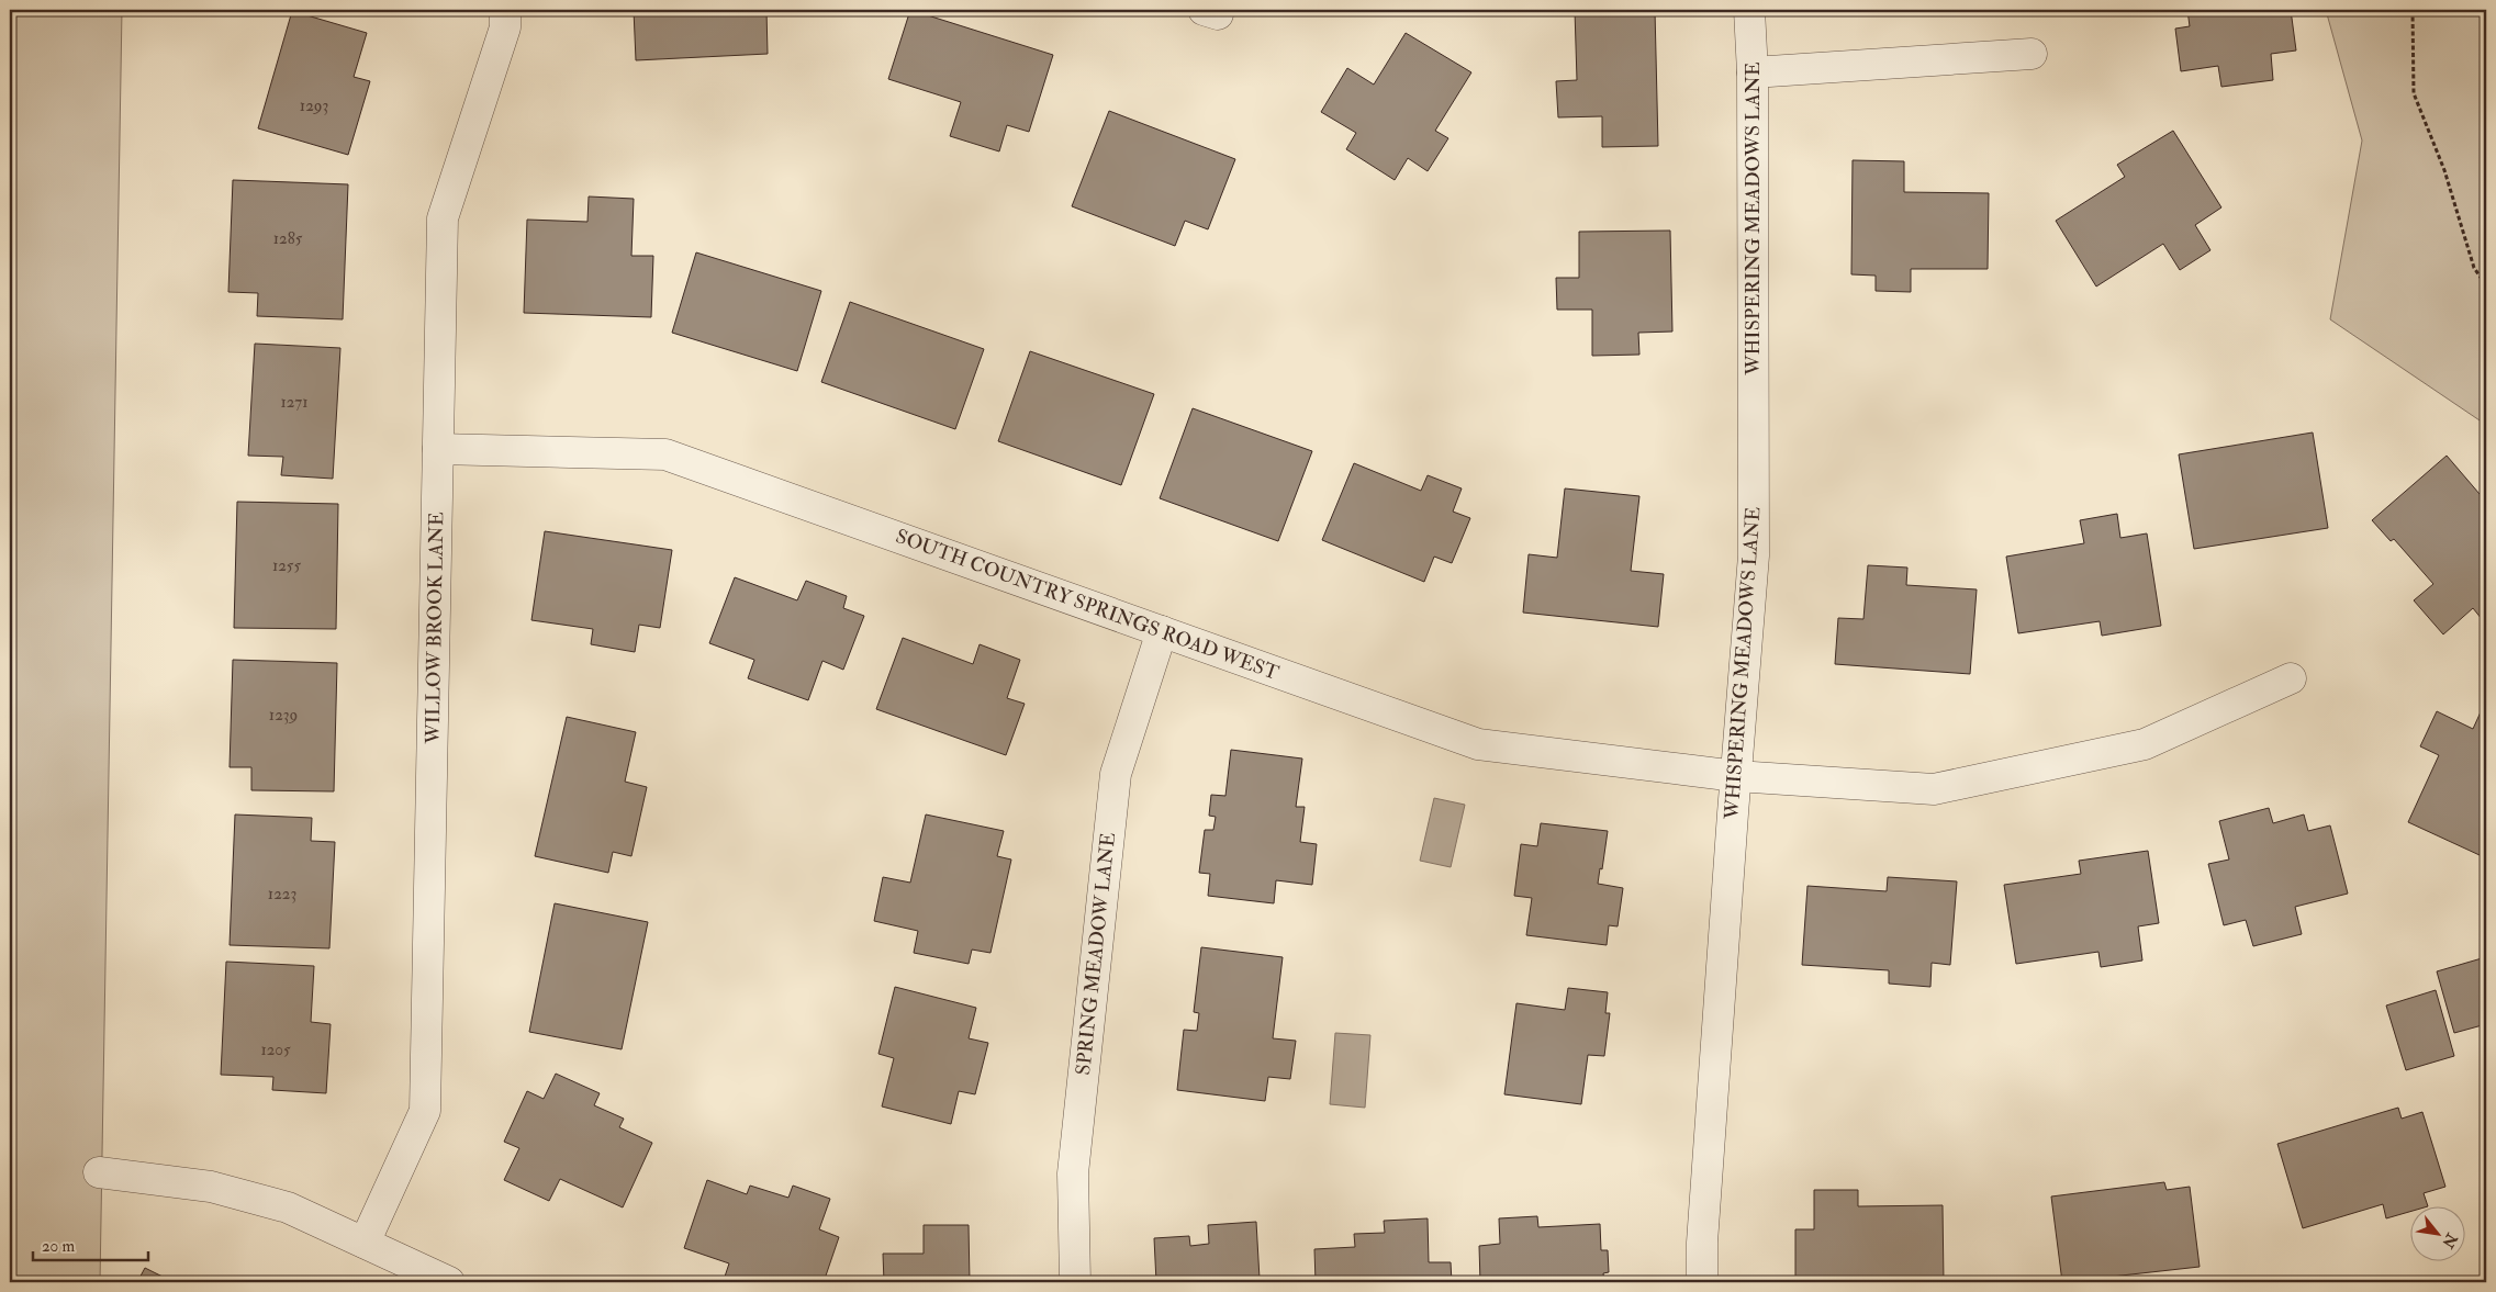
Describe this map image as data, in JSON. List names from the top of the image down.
{
  "streets": {
    "street": [
      "WHISPERING MEADOWS LANE",
      "SOUTH COUNTRY SPRINGS ROAD WEST",
      "WILLOW BROOK LANE",
      "SPRING MEADOW LANE"
    ]
  },
  "crossings": [
    ["WHISPERING MEADOWS LANE", "SOUTH COUNTRY SPRINGS ROAD WEST"],
    ["SOUTH COUNTRY SPRINGS ROAD WEST", "WILLOW BROOK LANE"],
    ["SOUTH COUNTRY SPRINGS ROAD WEST", "SPRING MEADOW LANE"]
  ],
  "house_numbers": [
    "1293",
    "1285",
    "1271",
    "1255",
    "1239",
    "1223",
    "1205"
  ],
  "scale_bar": "20 m",
  "north": "bottom right"
}
